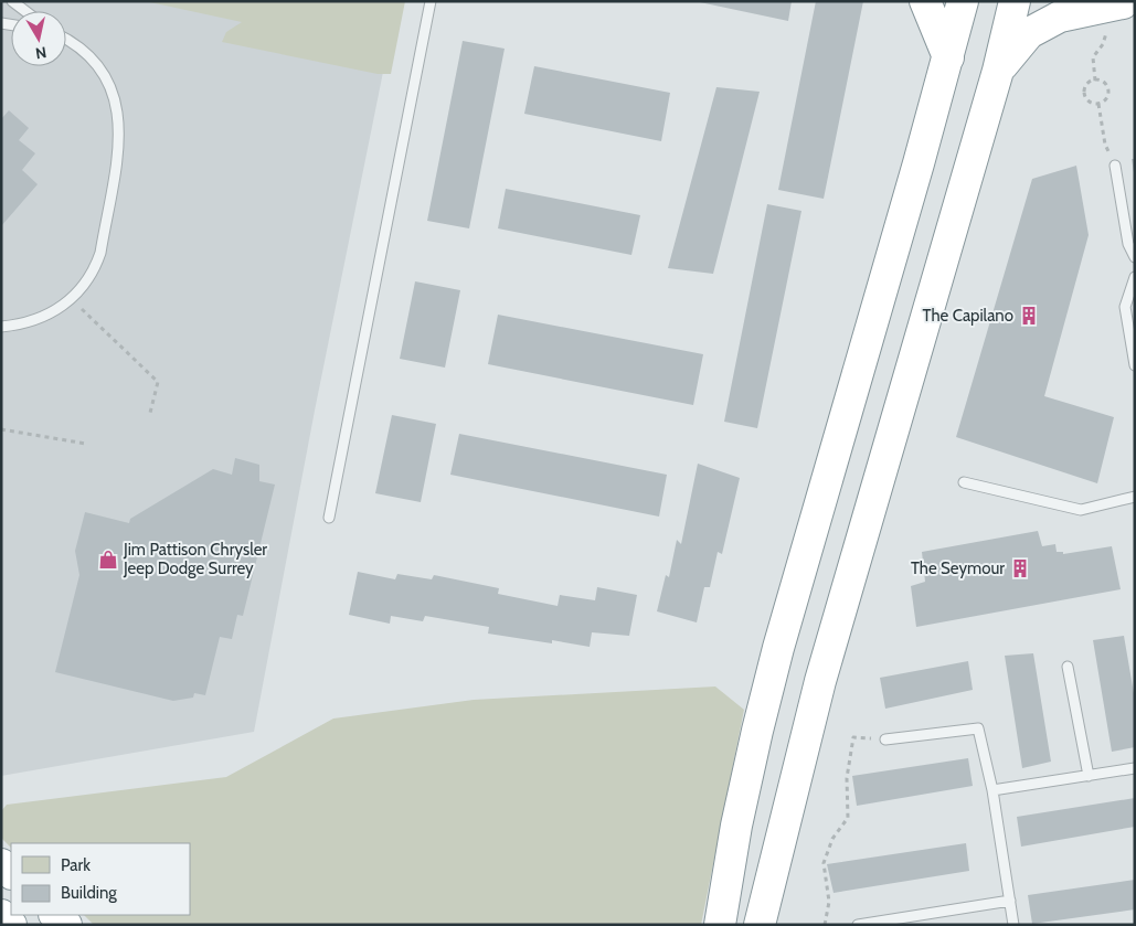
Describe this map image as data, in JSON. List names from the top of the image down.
{
  "places": {
    "building": ["The Capilano", "The Seymour"],
    "shop": ["Jim Pattison Chrysler Jeep Dodge Surrey"]
  },
  "legend": ["Park", "Building"],
  "north": "bottom"
}
